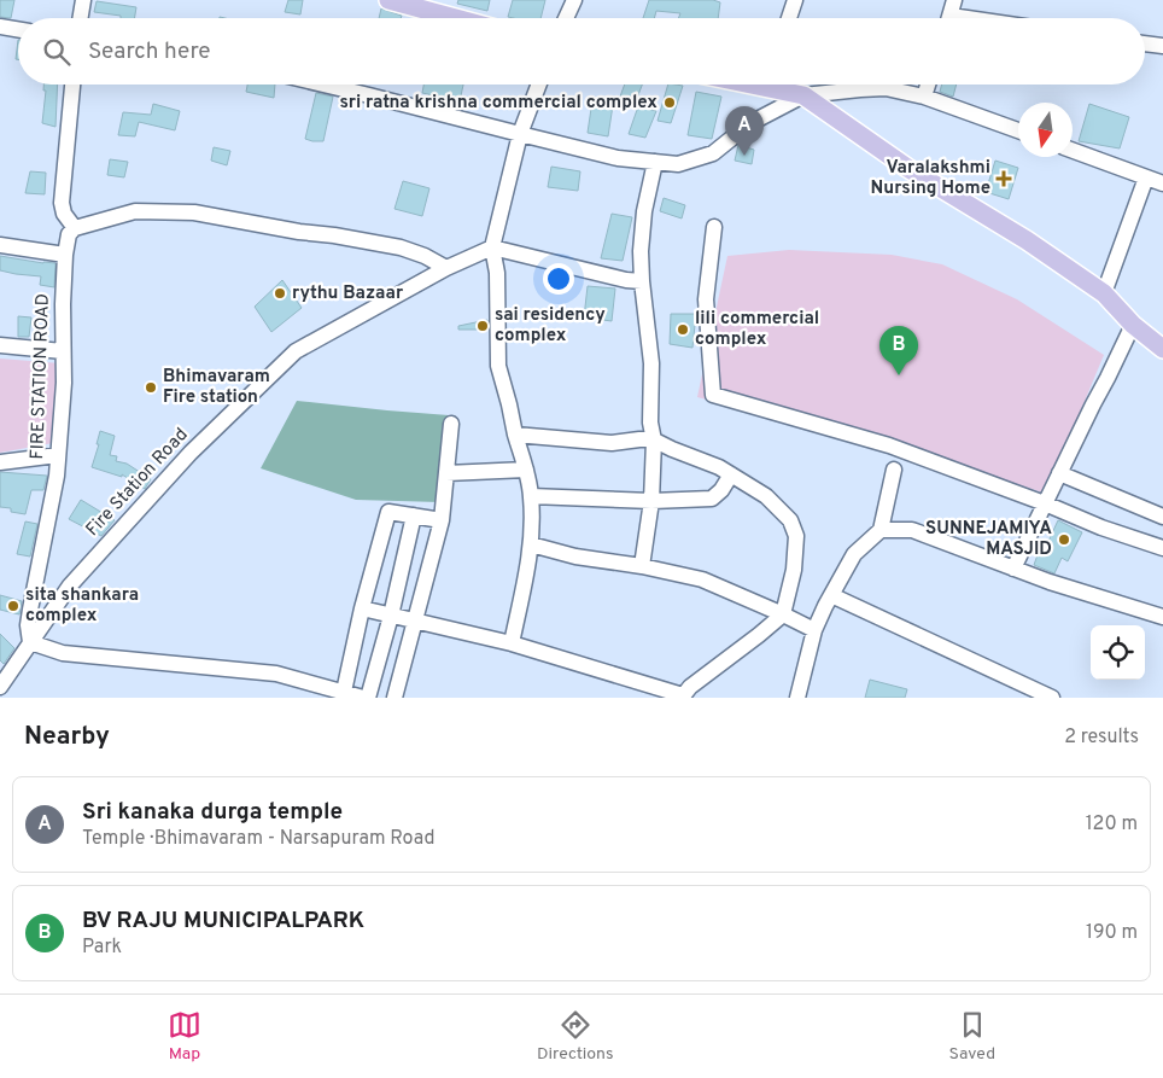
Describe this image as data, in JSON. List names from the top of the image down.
{
  "streets": {
    "street": ["FIRE STATION ROAD", "Fire Station Road"]
  },
  "crossings": [
    ["FIRE STATION ROAD", "Fire Station Road"]
  ],
  "places": {
    "other": [
      "sri ratna krishna commercial complex",
      "rythu Bazaar",
      "sai residency complex",
      "lili commercial complex",
      "Bhimavaram Fire station",
      "SUNNEJAMIYA MASJID",
      "sita shankara complex"
    ],
    "health": ["Varalakshmi Nursing Home"]
  },
  "north": "bottom",
  "page": {
    "search": "Search here",
    "pins": ["A", "B"],
    "heading": ["Nearby", "2 results"],
    "list": [
      {
        "mark": "A",
        "name": "Sri kanaka durga temple",
        "note": "Temple · Bhimavaram - Narsapuram Road",
        "value": "120 m"
      },
      {
        "mark": "B",
        "name": "BV RAJU MUNICIPALPARK",
        "note": "Park",
        "value": "190 m"
      }
    ],
    "nav": ["Map", "Directions", "Saved"]
  }
}
